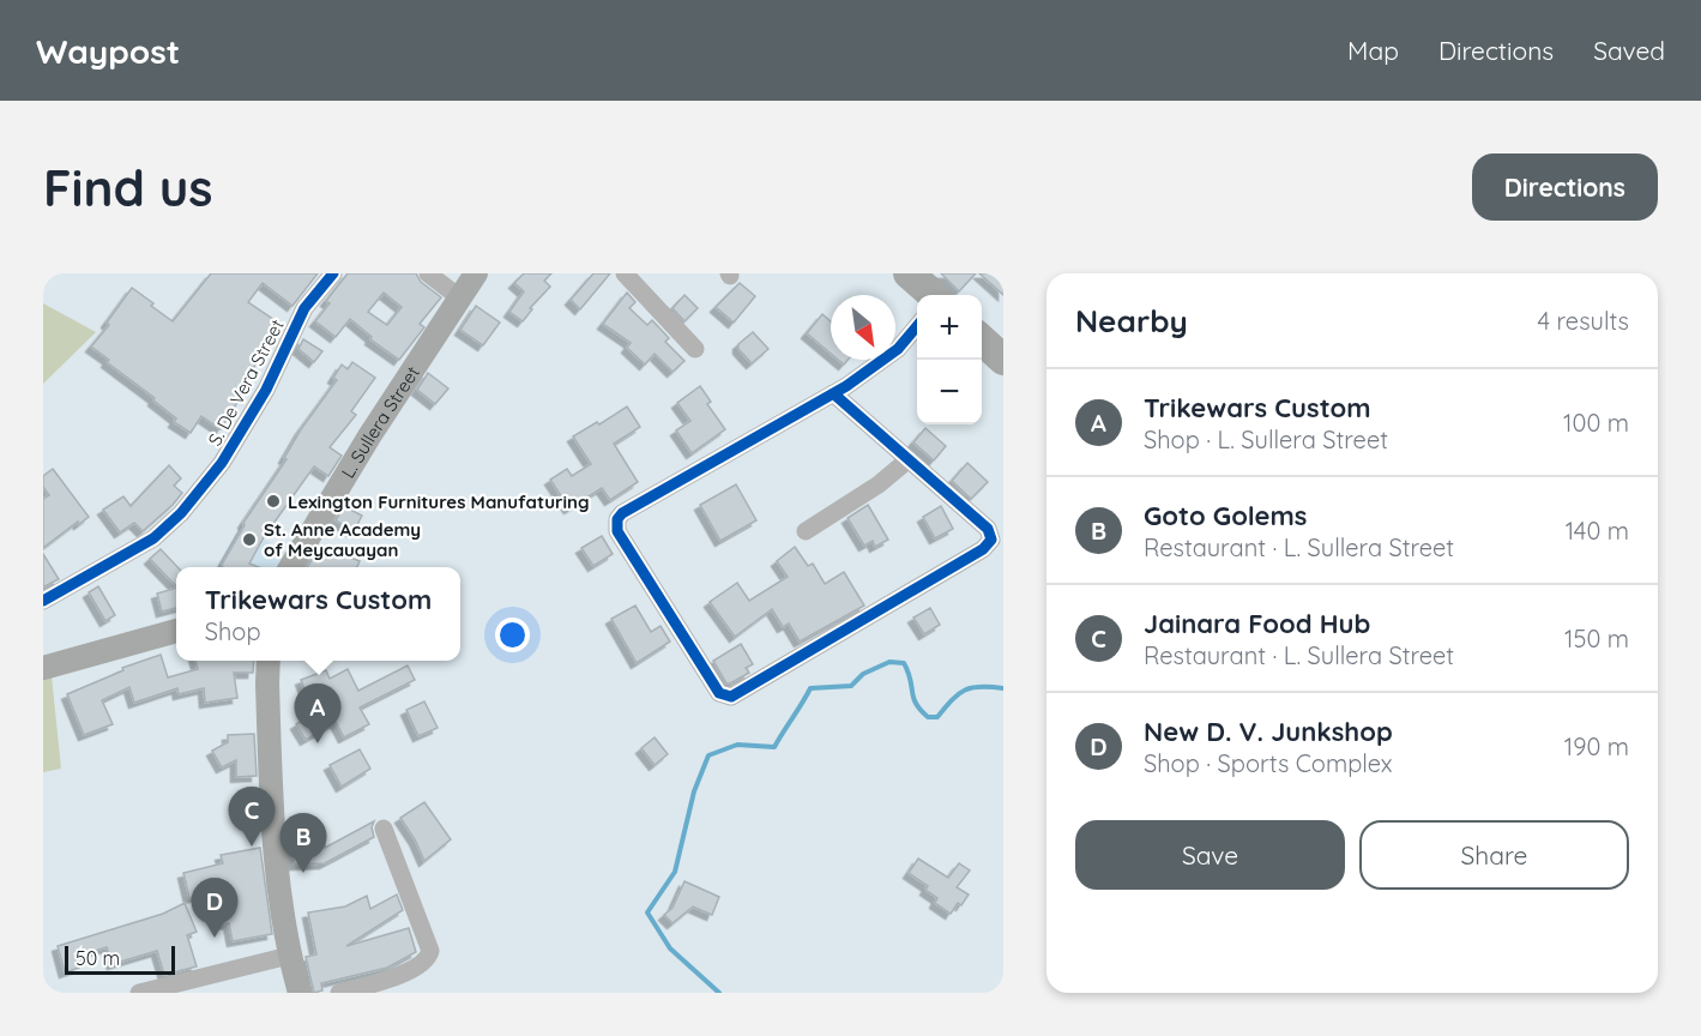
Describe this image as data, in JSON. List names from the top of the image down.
{
  "streets": {
    "street": ["S. De Vera Street", "L. Sullera Street"]
  },
  "places": ["Lexington Furnitures Manufaturing", "St. Anne Academy of Meycauayan"],
  "scale_bar": "50 m",
  "north": "bottom right",
  "page": {
    "header": "Waypost",
    "nav": ["Map", "Directions", "Saved"],
    "buttons": [
      "Directions",
      ["Save", "Share"]
    ],
    "title": "Find us",
    "heading": ["Nearby", "4 results"],
    "map_buttons": ["+", "−"],
    "list": [
      {
        "mark": "A",
        "name": "Trikewars Custom",
        "note": "Shop · L. Sullera Street",
        "value": "100 m"
      },
      {
        "mark": "B",
        "name": "Goto Golems",
        "note": "Restaurant · L. Sullera Street",
        "value": "140 m"
      },
      {
        "mark": "C",
        "name": "Jainara Food Hub",
        "note": "Restaurant · L. Sullera Street",
        "value": "150 m"
      },
      {
        "mark": "D",
        "name": "New D. V. Junkshop",
        "note": "Shop · Sports Complex",
        "value": "190 m"
      }
    ],
    "popup": ["Trikewars Custom", "Shop"],
    "pins": [
      "A",
      "C",
      "B",
      "D"
    ],
    "scale": "50 m"
  }
}
